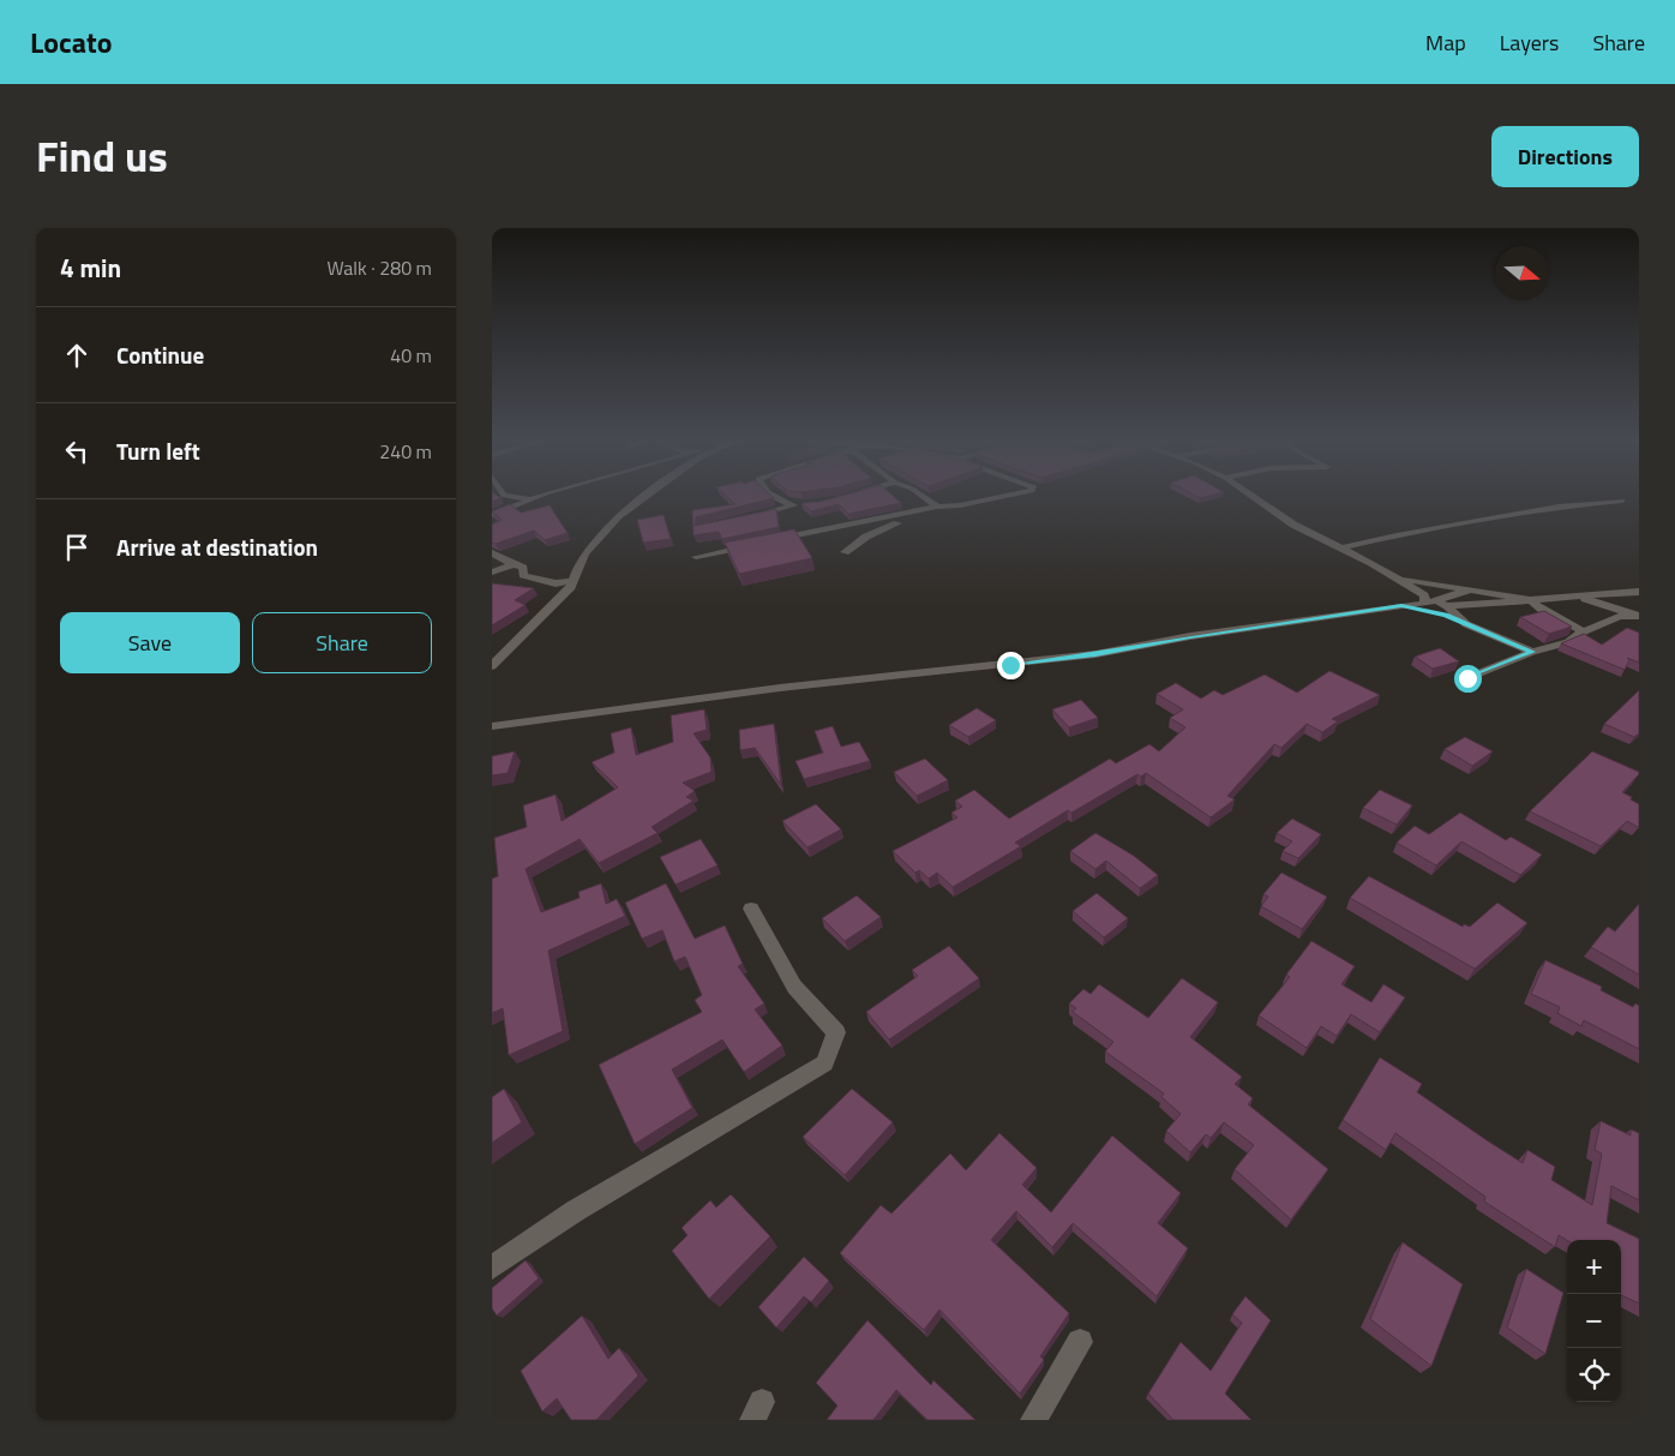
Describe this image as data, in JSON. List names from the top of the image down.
{
  "north": "right",
  "page": {
    "header": "Locato",
    "nav": ["Map", "Layers", "Share"],
    "title": "Find us",
    "buttons": [
      "Directions",
      ["Save", "Share"]
    ],
    "heading": ["4 min", "Walk · 280 m"],
    "list": [
      ["Continue", "40 m"],
      ["Turn left", "240 m"],
      "Arrive at destination"
    ],
    "map_buttons": ["+", "−"]
  }
}
